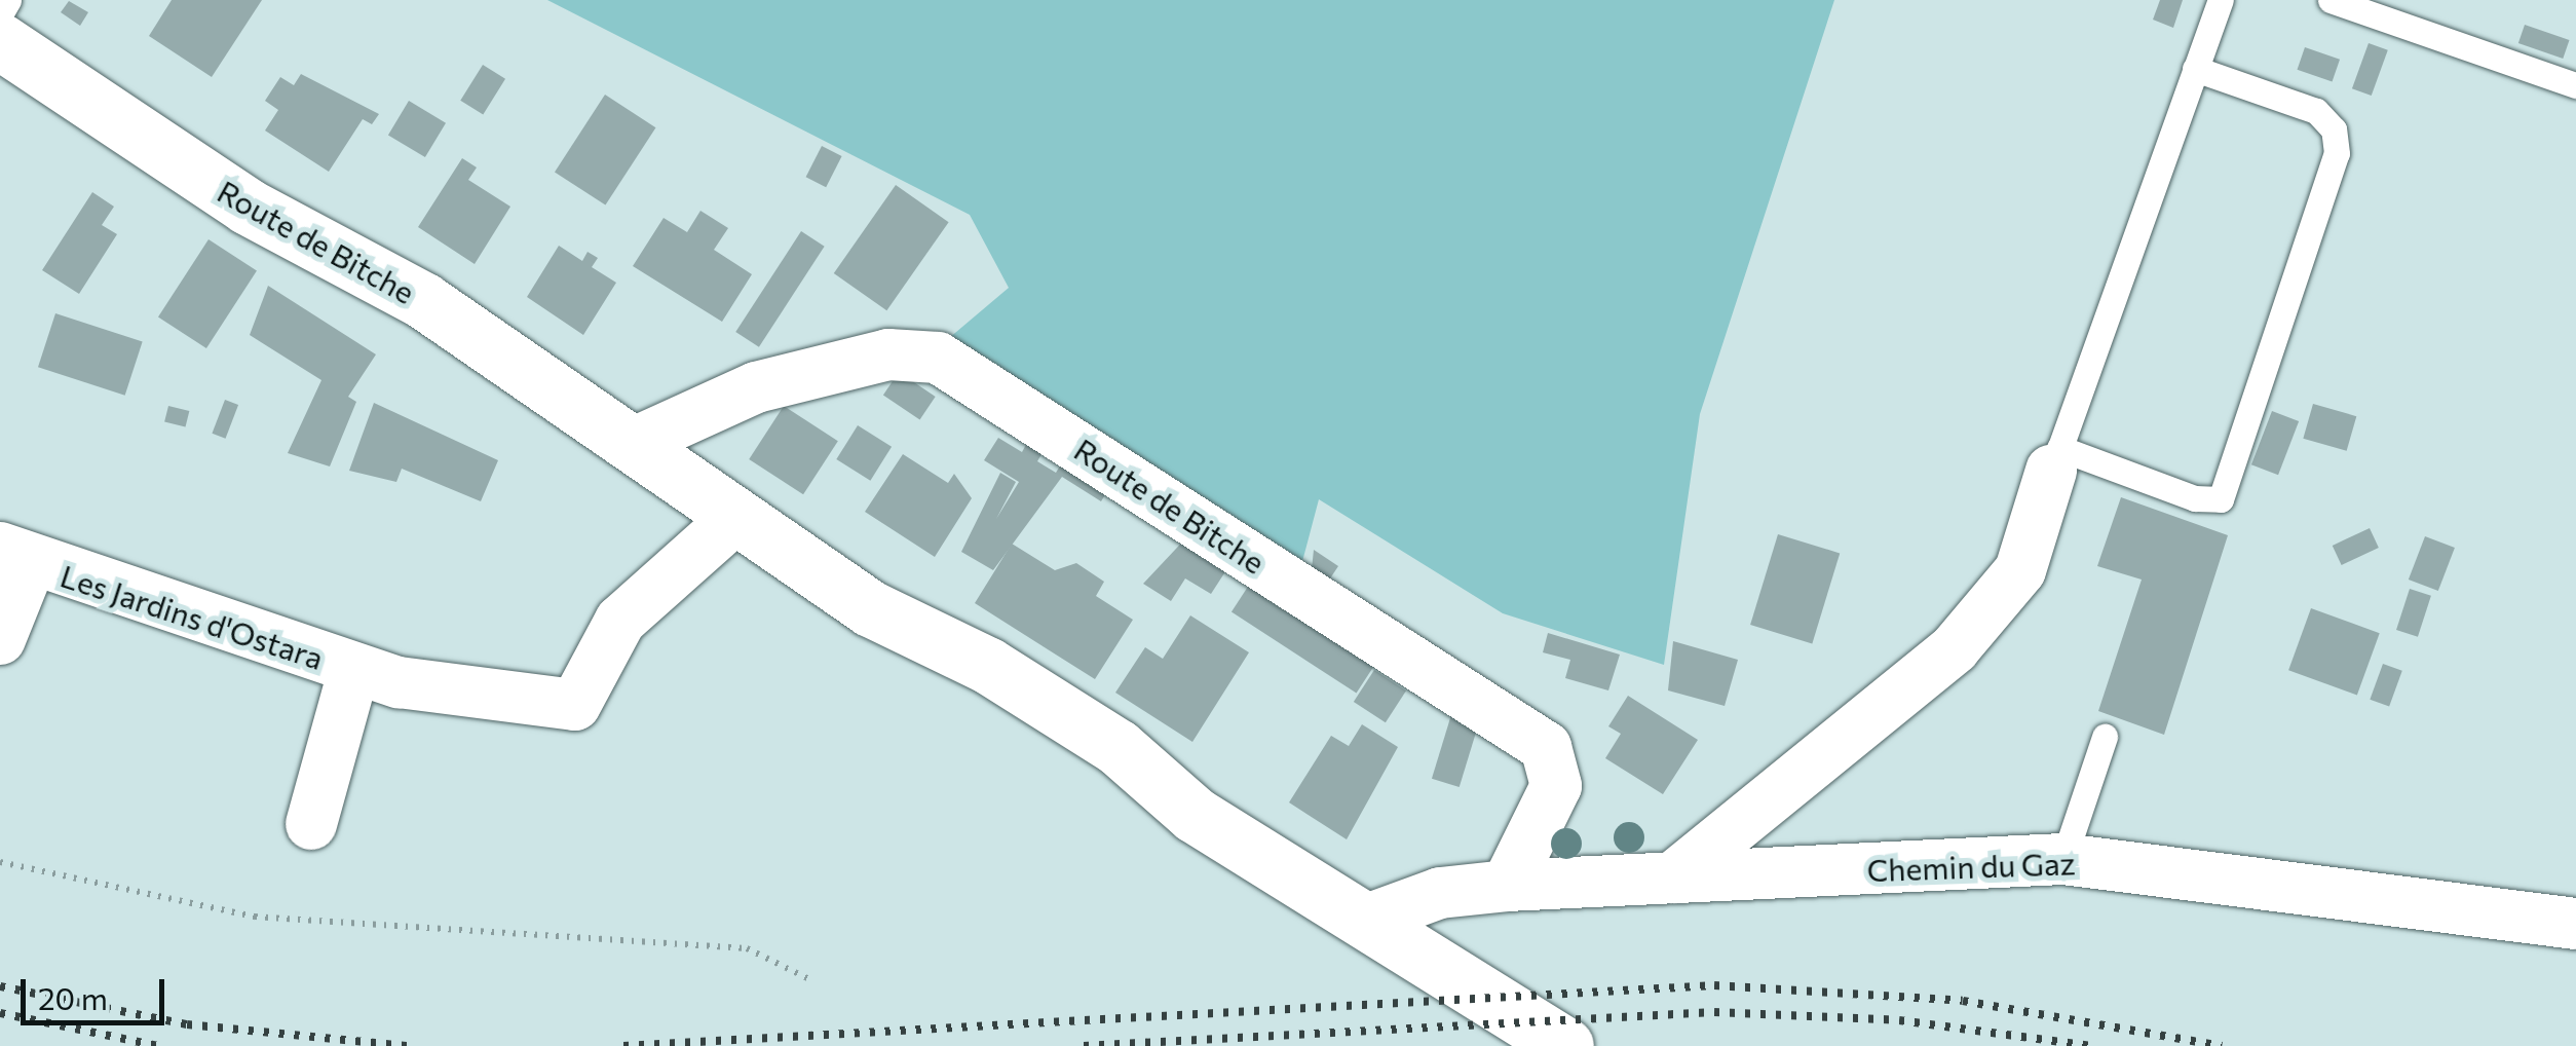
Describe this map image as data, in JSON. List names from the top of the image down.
{
  "streets": {
    "main road": ["Route de Bitche"],
    "street": ["Les Jardins d'Ostara", "Chemin du Gaz"]
  },
  "crossings": [
    ["Route de Bitche", "Les Jardins d'Ostara"],
    ["Route de Bitche", "Chemin du Gaz"]
  ],
  "scale_bar": "20 m"
}
